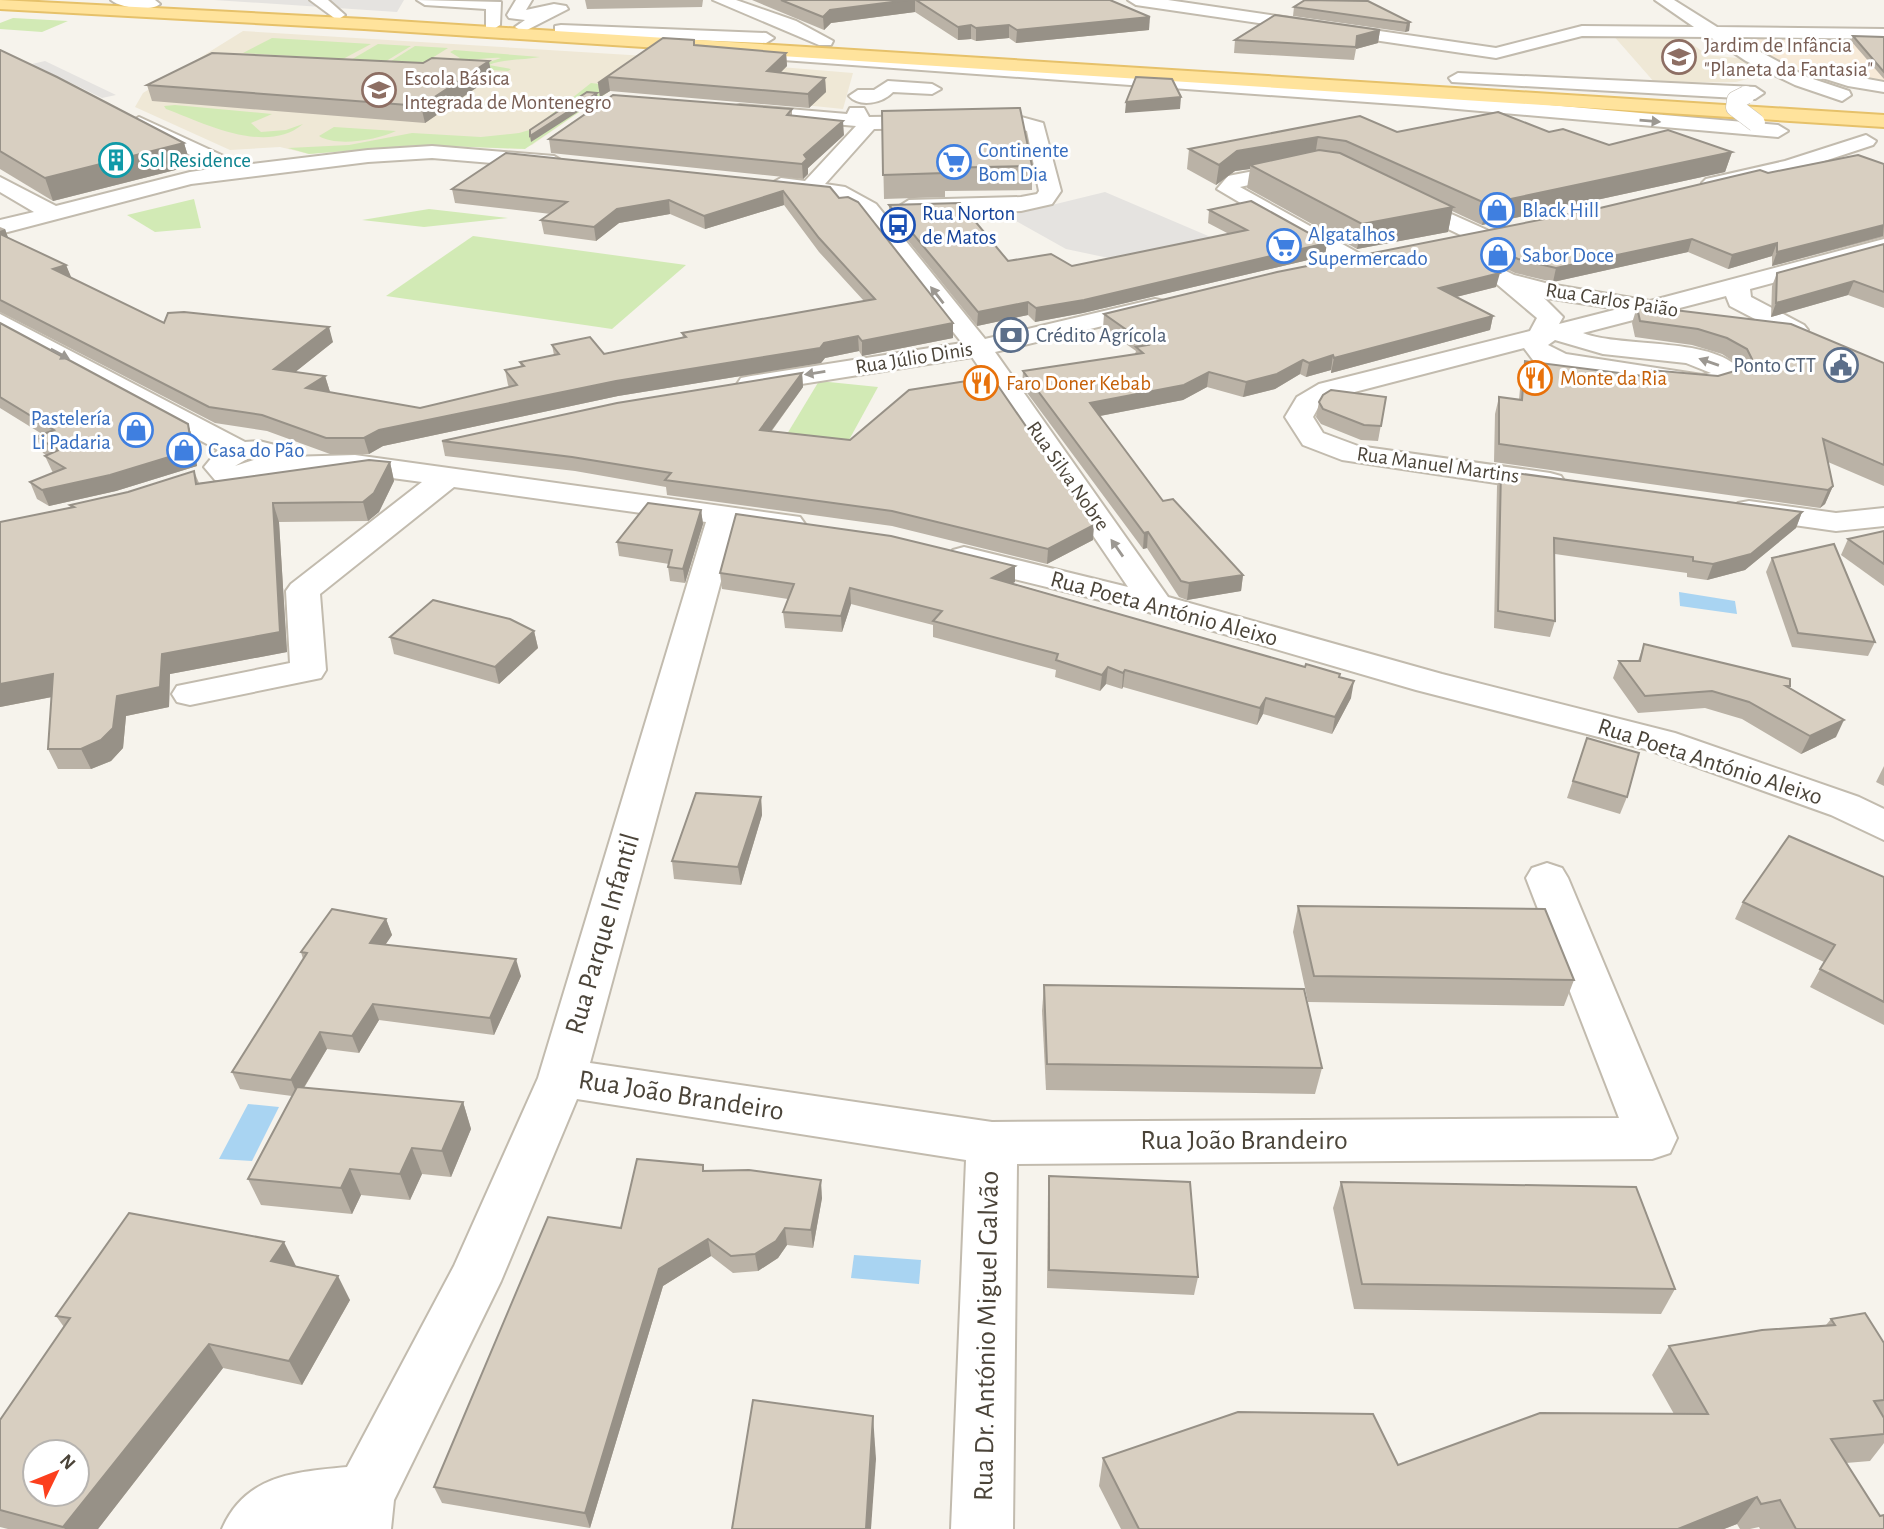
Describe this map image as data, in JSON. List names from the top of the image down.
{
  "streets": {
    "street": [
      "Rua Carlos Paião",
      "Rua Júlio Dinis",
      "Rua Manuel Martins",
      "Rua Silva Nobre",
      "Rua Poeta António Aleixo",
      "Rua Parque Infantil",
      "Rua João Brandeiro",
      "Rua Dr. António Miguel Galvão"
    ]
  },
  "crossings": [
    ["Rua Carlos Paião", "Rua Manuel Martins"],
    ["Rua Júlio Dinis", "Rua Silva Nobre"],
    ["Rua Silva Nobre", "Rua Poeta António Aleixo"],
    ["Rua Parque Infantil", "Rua João Brandeiro"],
    ["Rua João Brandeiro", "Rua Dr. António Miguel Galvão"]
  ],
  "one_way": ["Rua Silva Nobre"],
  "places": {
    "school or university": ["Jardim de Infância \"Planeta da Fantasia\"", "Escola Básica Integrada de Montenegro"],
    "building": ["Sol Residence"],
    "supermarket": ["Continente Bom Dia", "Algatalhos Supermercado"],
    "shop": [
      "Black Hill",
      "Sabor Doce",
      "Pastelería Li Padaria",
      "Casa do Pão"
    ],
    "bus stop": ["Rua Norton de Matos"],
    "bank": ["Crédito Agrícola"],
    "public building": ["Ponto CTT"],
    "restaurant": ["Monte da Ria", "Faro Doner Kebab"]
  },
  "north": "top right"
}
